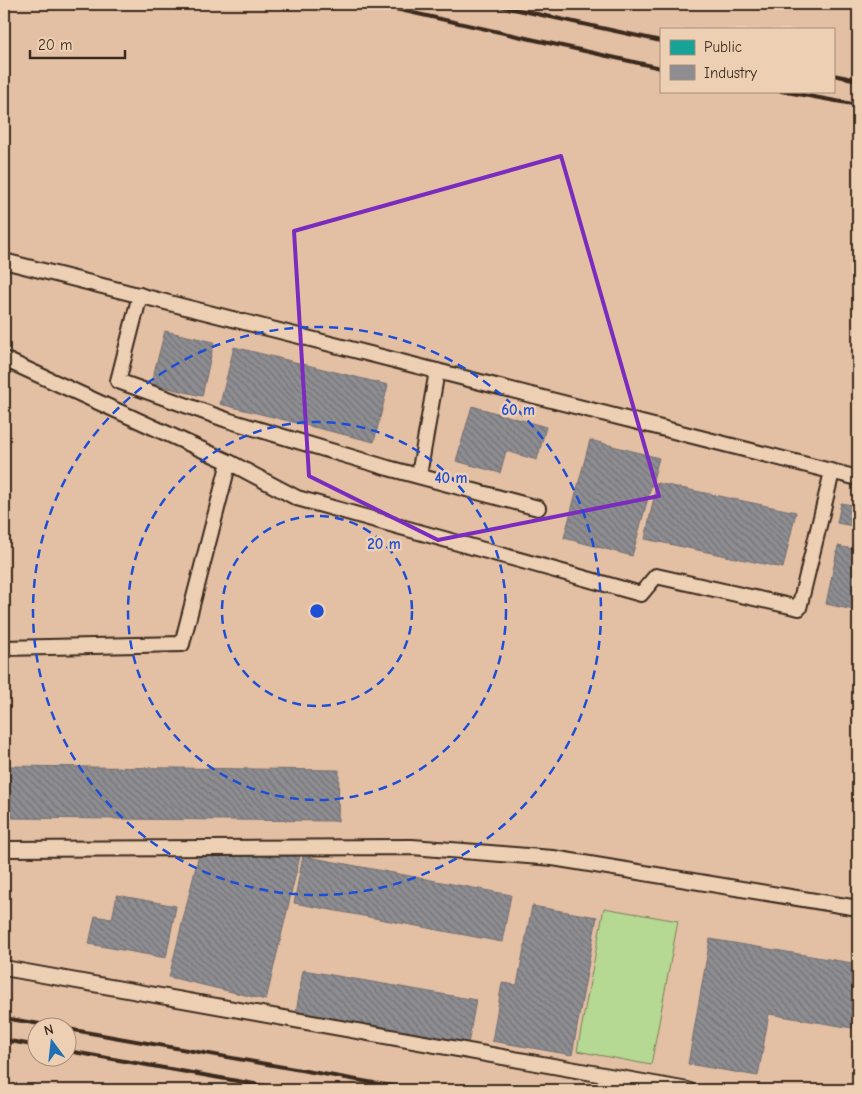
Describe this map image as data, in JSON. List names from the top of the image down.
{
  "legend": ["Public", "Industry"],
  "scale_bar": "20 m",
  "north": "top",
  "rings": ["60 m", "40 m", "20 m"]
}
